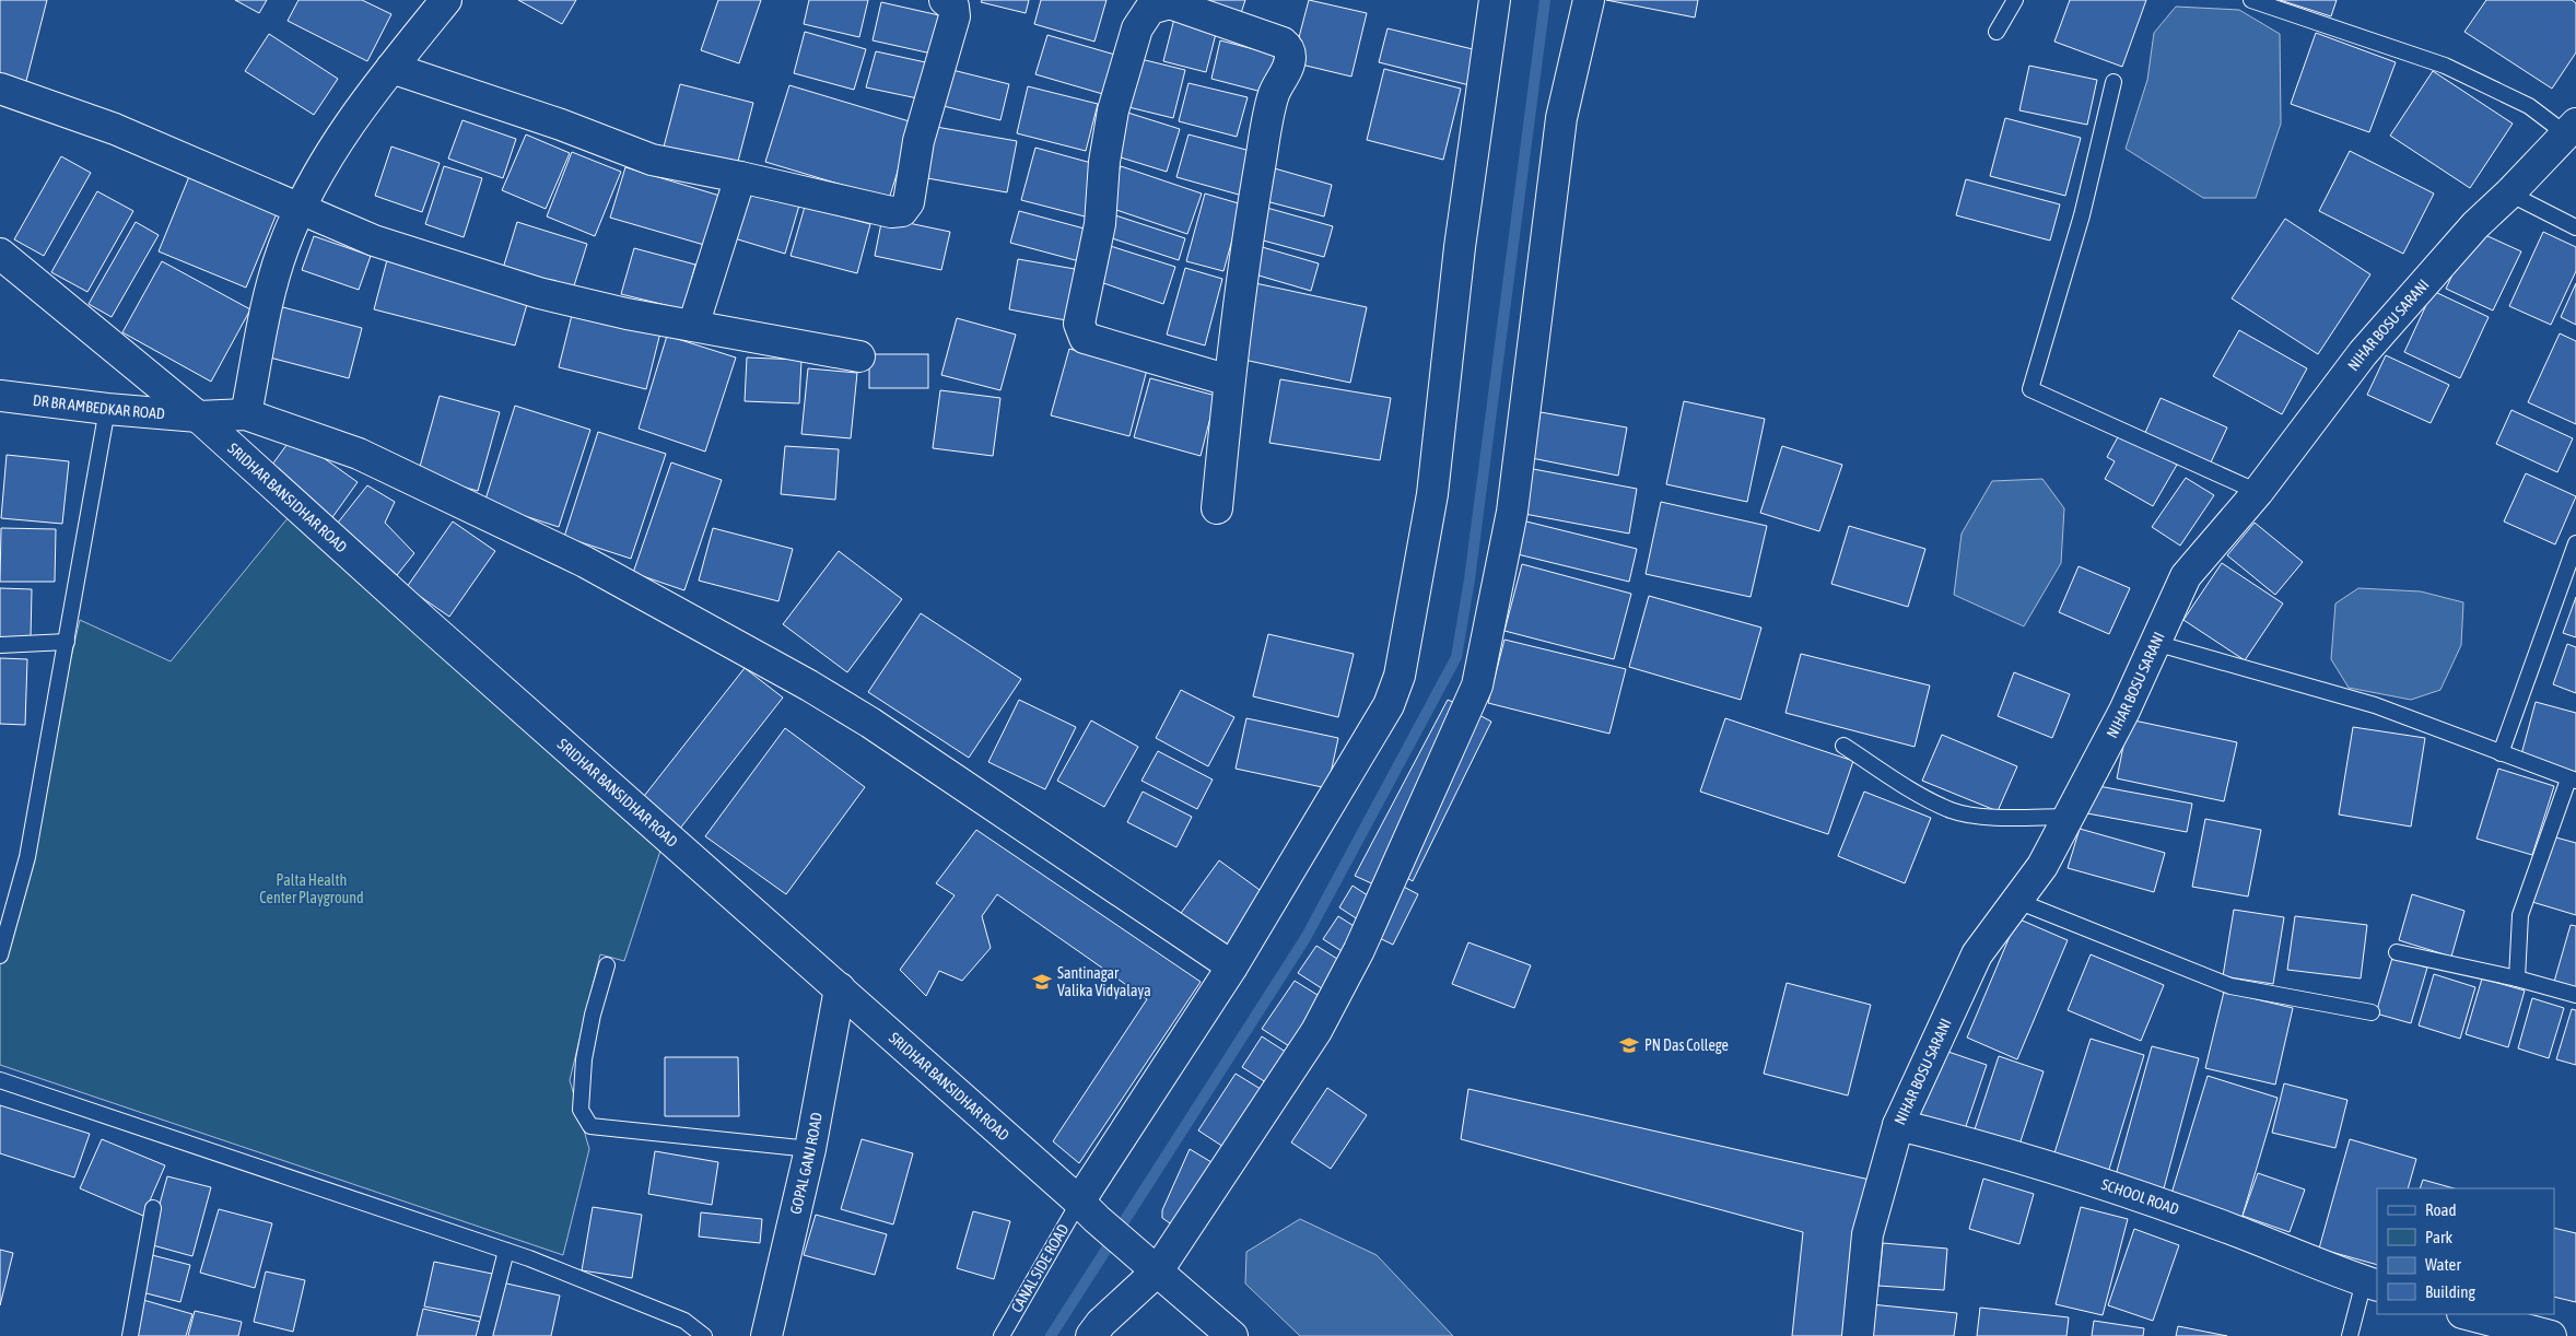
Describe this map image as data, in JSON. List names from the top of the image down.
{
  "streets": {
    "street": [
      "NIHAR BOSU SARANI",
      "DR BR AMBEDKAR ROAD",
      "SRIDHAR BANSIDHAR ROAD",
      "GOPAL GANJ ROAD",
      "SCHOOL ROAD"
    ],
    "lane": ["CANAL SIDE ROAD"]
  },
  "crossings": [
    ["NIHAR BOSU SARANI", "SCHOOL ROAD"],
    ["DR BR AMBEDKAR ROAD", "SRIDHAR BANSIDHAR ROAD"],
    ["SRIDHAR BANSIDHAR ROAD", "GOPAL GANJ ROAD"],
    ["SRIDHAR BANSIDHAR ROAD", "CANAL SIDE ROAD"]
  ],
  "parks": ["Palta Health Center Playground"],
  "places": {
    "school or university": ["Santinagar Valika Vidyalaya", "PN Das College"]
  },
  "legend": [
    "Road",
    "Park",
    "Water",
    "Building"
  ]
}
